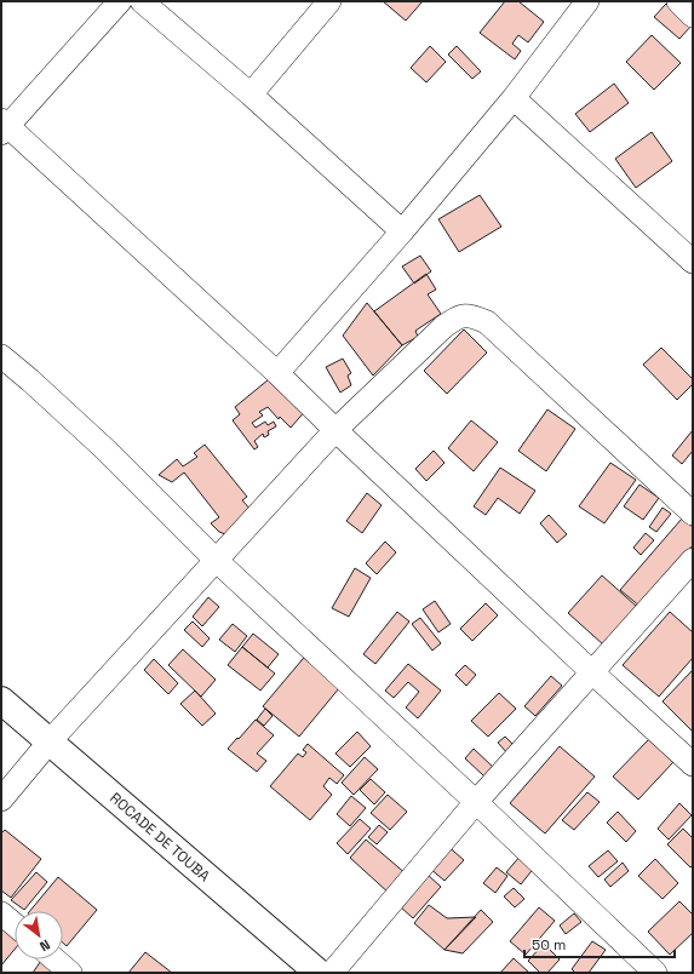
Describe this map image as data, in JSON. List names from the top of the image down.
{
  "streets": {
    "main road": ["ROCADE DE TOUBA"]
  },
  "scale_bar": "50 m",
  "north": "bottom right"
}
